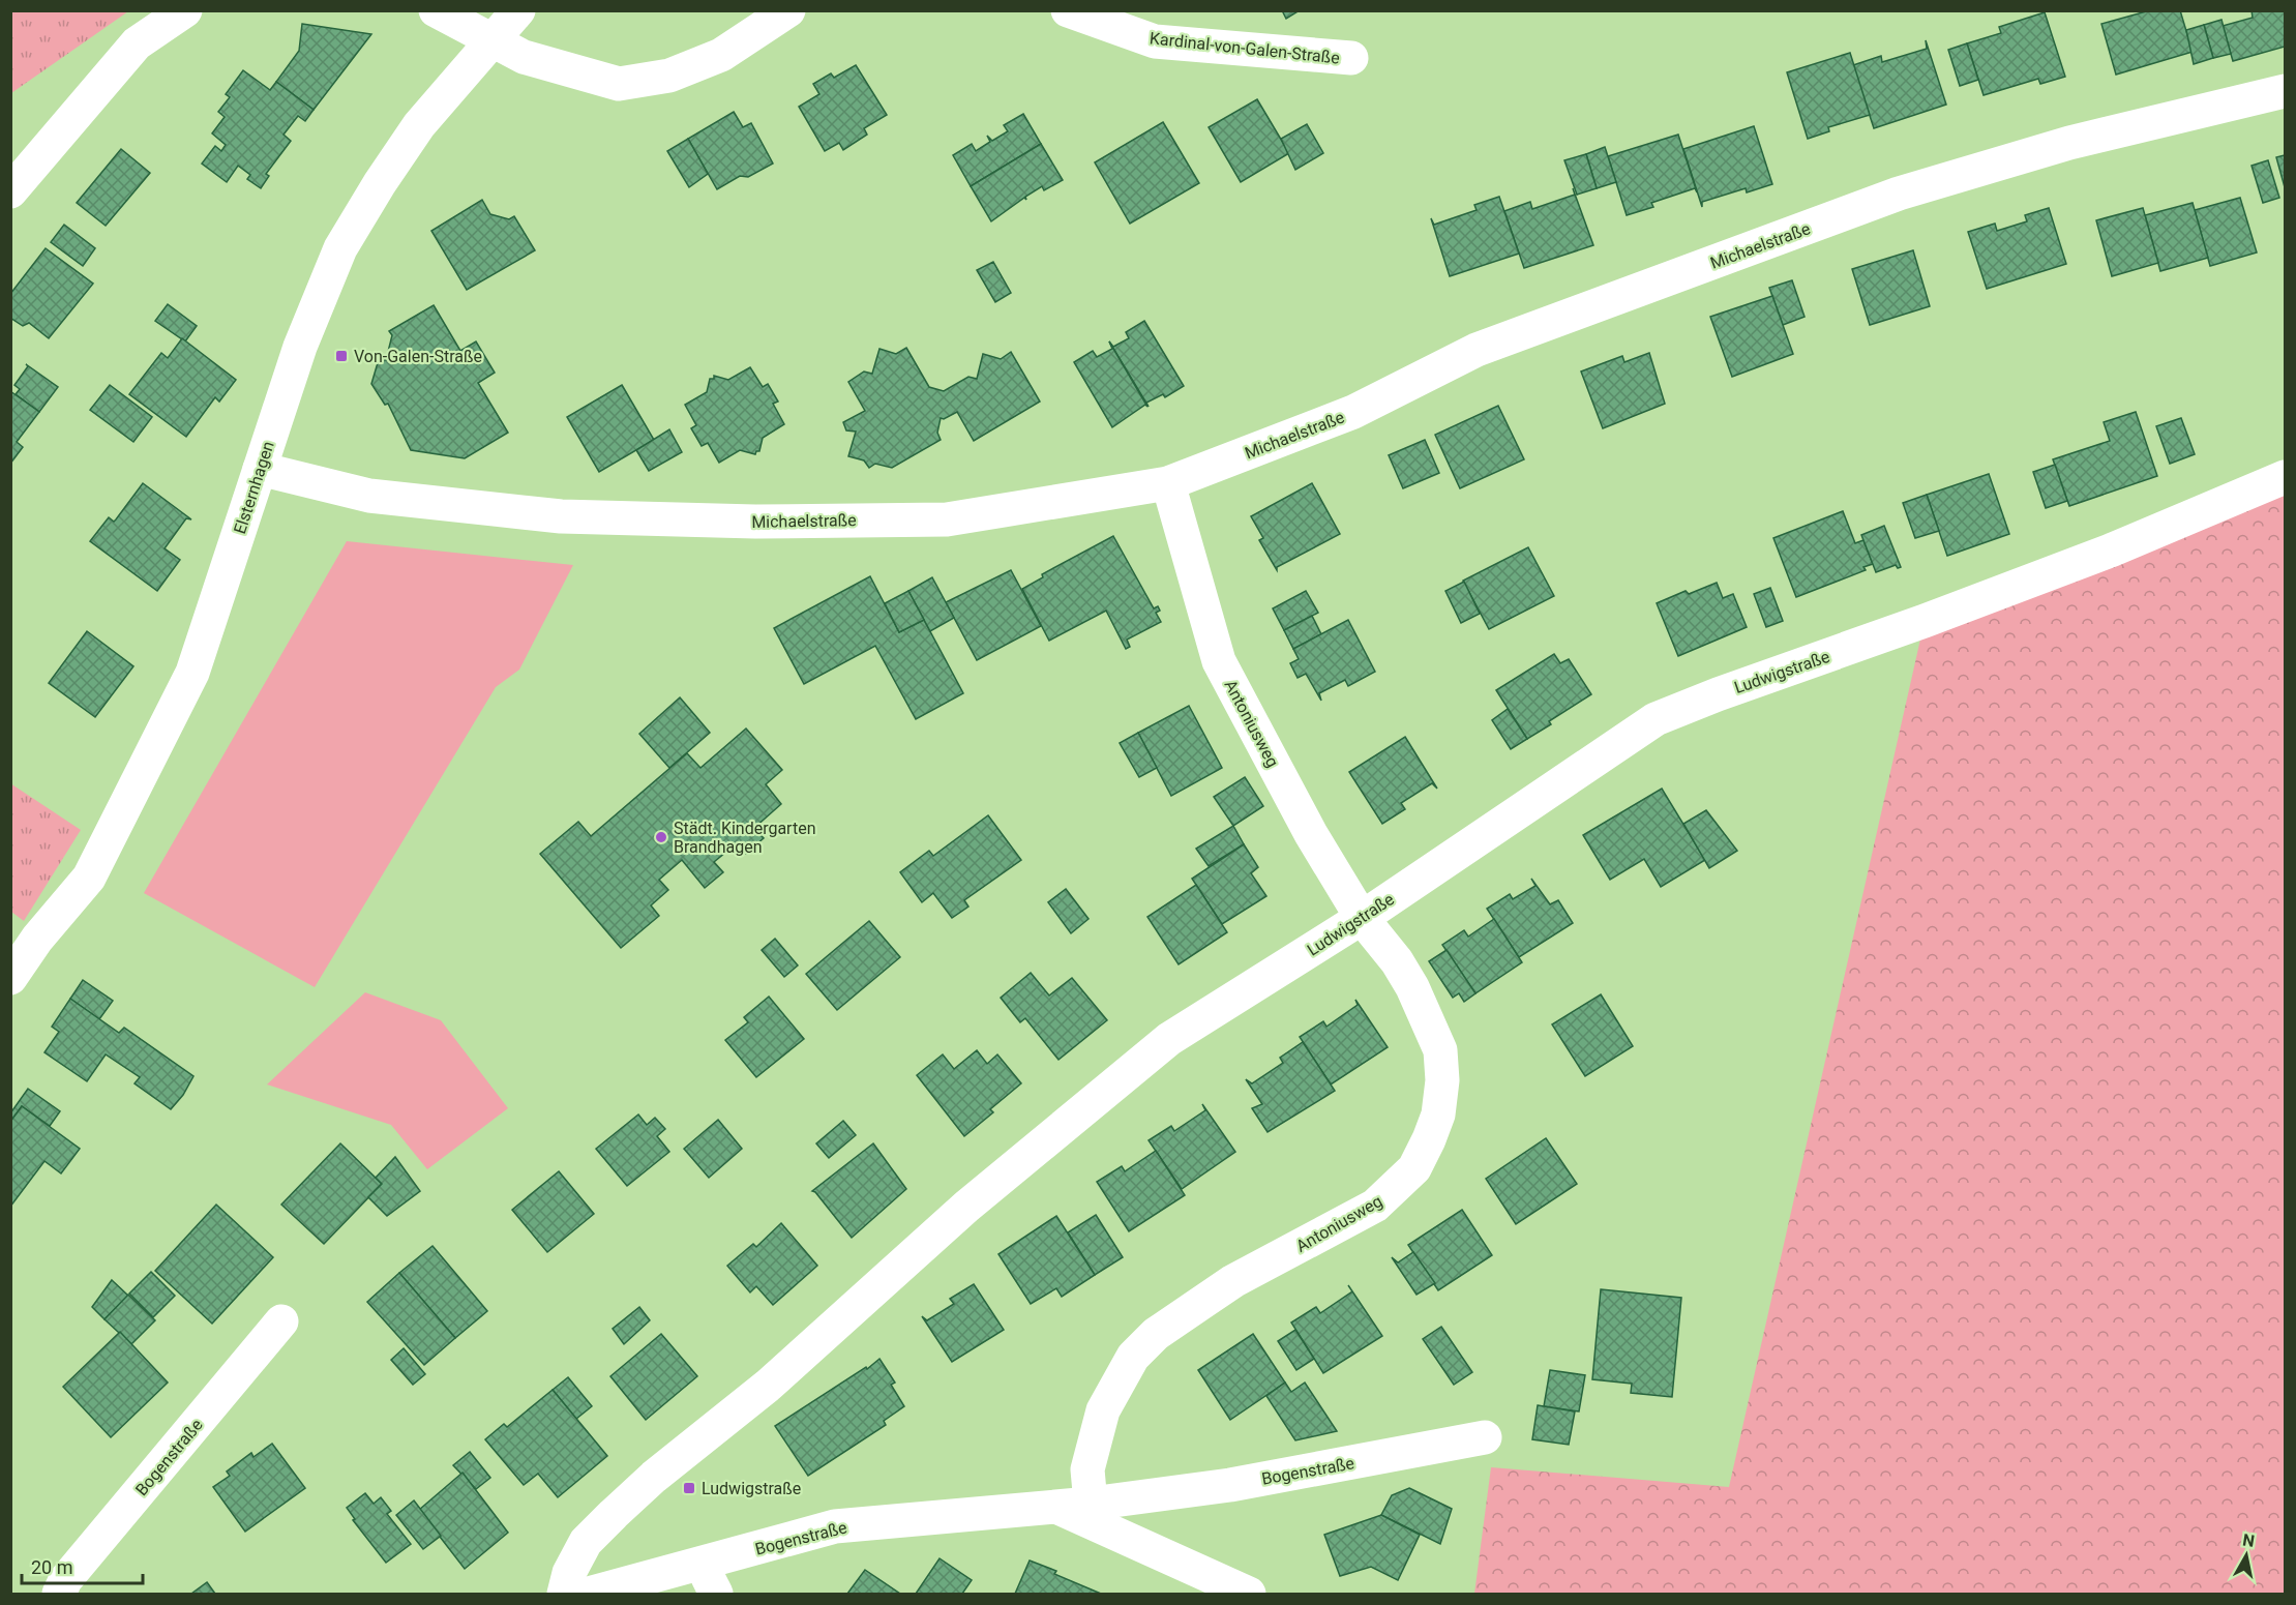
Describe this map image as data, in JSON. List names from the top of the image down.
{
  "streets": {
    "street": [
      "Kardinal-von-Galen-Straße",
      "Michaelstraße",
      "Elsternhagen",
      "Ludwigstraße",
      "Antoniusweg",
      "Bogenstraße"
    ]
  },
  "crossings": [
    ["Michaelstraße", "Elsternhagen"],
    ["Michaelstraße", "Antoniusweg"],
    ["Ludwigstraße", "Antoniusweg"],
    ["Antoniusweg", "Bogenstraße"]
  ],
  "places": {
    "transit": ["Von-Galen-Straße", "Ludwigstraße"],
    "other": ["Städt. Kindergarten Brandhagen"]
  },
  "scale_bar": "20 m",
  "north": "top"
}
